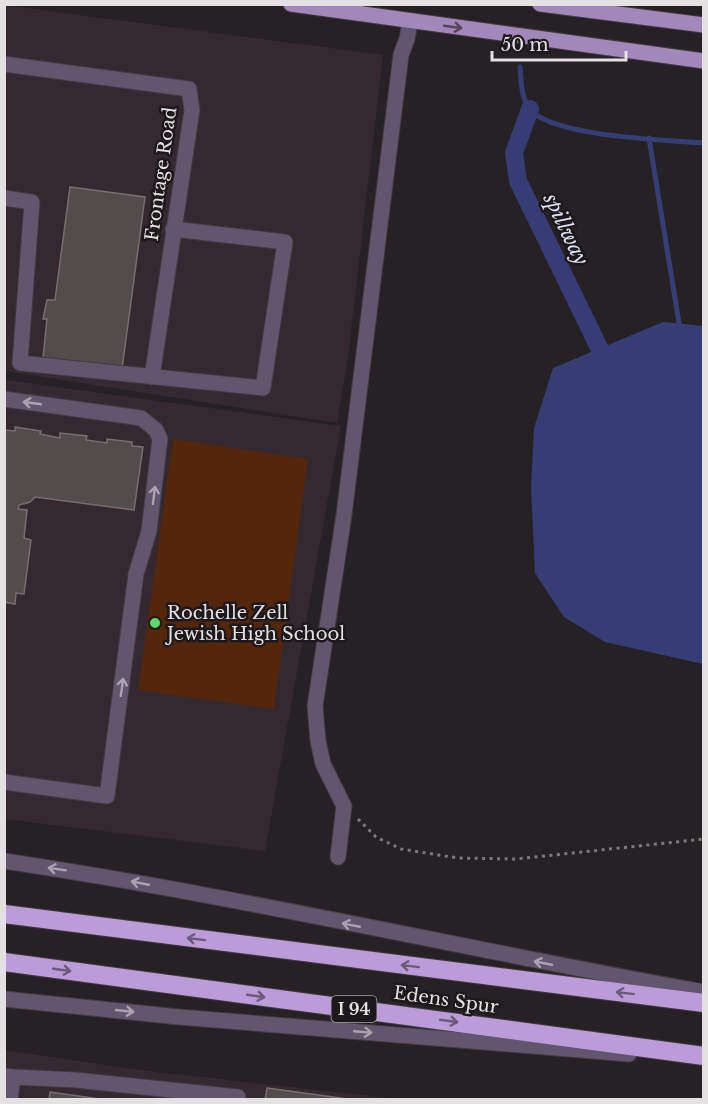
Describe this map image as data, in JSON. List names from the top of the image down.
{
  "streets": {
    "highway": ["Edens Spur", "I 94"],
    "lane": ["Frontage Road"]
  },
  "water": ["spillway"],
  "places": ["Rochelle Zell Jewish High School"],
  "scale_bar": "50 m"
}
